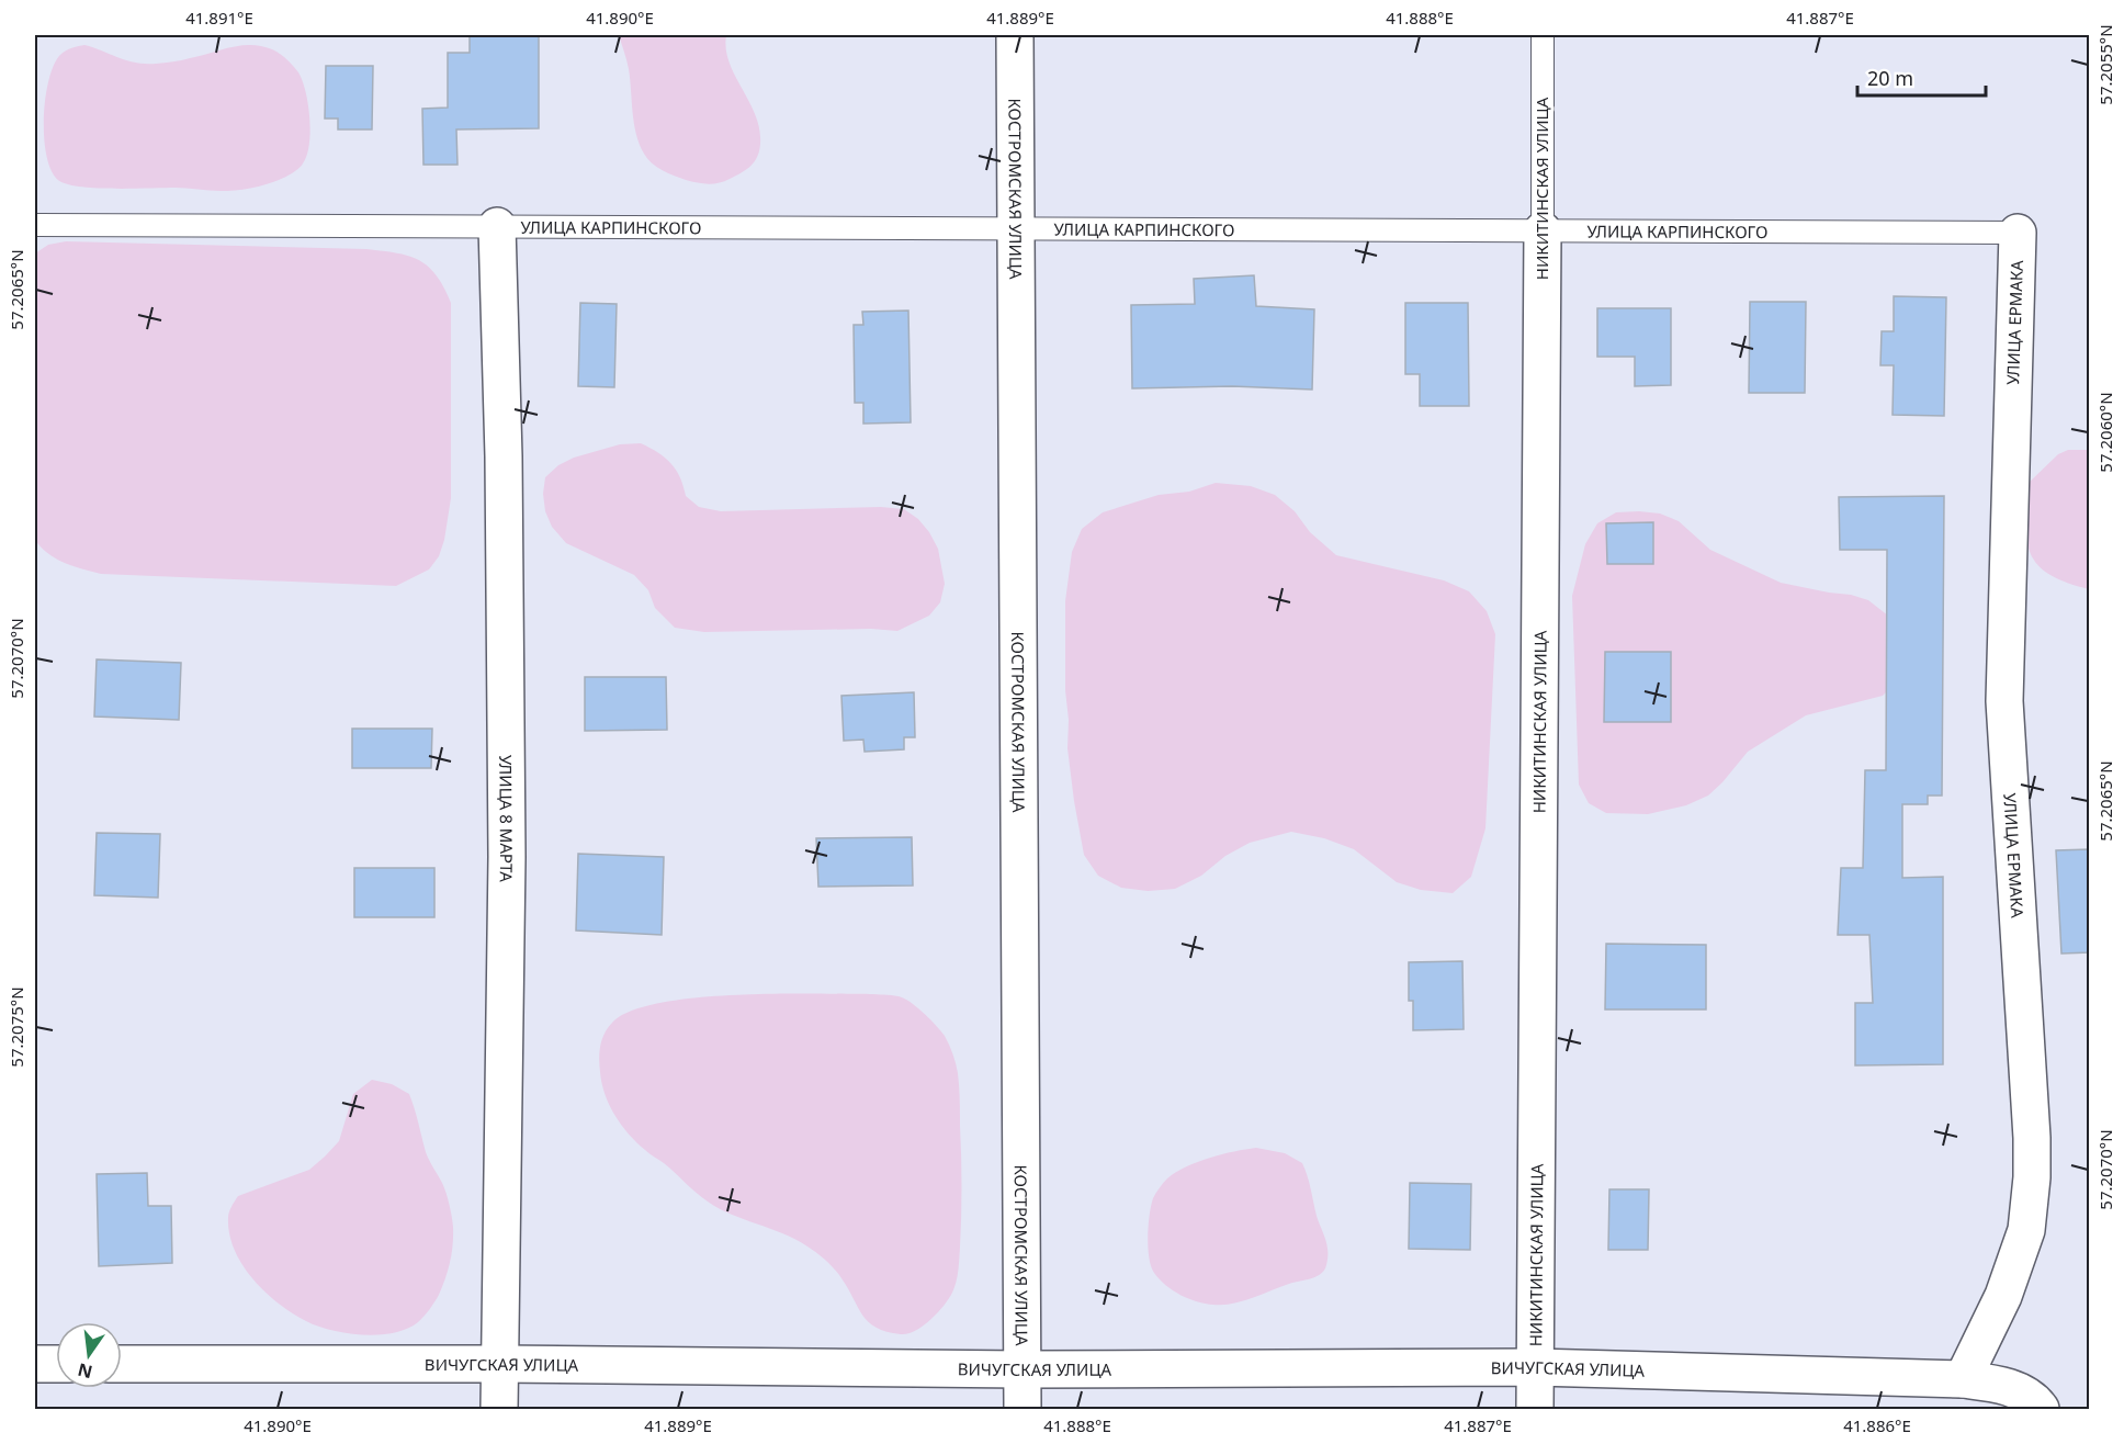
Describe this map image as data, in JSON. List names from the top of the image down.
{
  "streets": {
    "street": [
      "КОСТРОМСКАЯ УЛИЦА",
      "НИКИТИНСКАЯ УЛИЦА",
      "УЛИЦА ЕРМАКА",
      "УЛИЦА 8 МАРТА",
      "ВИЧУГСКАЯ УЛИЦА"
    ],
    "lane": ["УЛИЦА КАРПИНСКОГО"]
  },
  "crossings": [
    ["КОСТРОМСКАЯ УЛИЦА", "УЛИЦА КАРПИНСКОГО"],
    ["КОСТРОМСКАЯ УЛИЦА", "ВИЧУГСКАЯ УЛИЦА"],
    ["НИКИТИНСКАЯ УЛИЦА", "УЛИЦА КАРПИНСКОГО"],
    ["НИКИТИНСКАЯ УЛИЦА", "ВИЧУГСКАЯ УЛИЦА"],
    ["УЛИЦА КАРПИНСКОГО", "УЛИЦА ЕРМАКА"],
    ["УЛИЦА КАРПИНСКОГО", "УЛИЦА 8 МАРТА"],
    ["УЛИЦА ЕРМАКА", "ВИЧУГСКАЯ УЛИЦА"],
    ["УЛИЦА 8 МАРТА", "ВИЧУГСКАЯ УЛИЦА"]
  ],
  "scale_bar": "20 m",
  "north": "bottom",
  "coordinates": [
    "41.891°E",
    "41.890°E",
    "41.889°E",
    "41.888°E",
    "41.887°E",
    "57.2055°N",
    "57.2065°N",
    "57.2060°N",
    "57.2070°N",
    "57.2075°N",
    "41.886°E"
  ]
}
